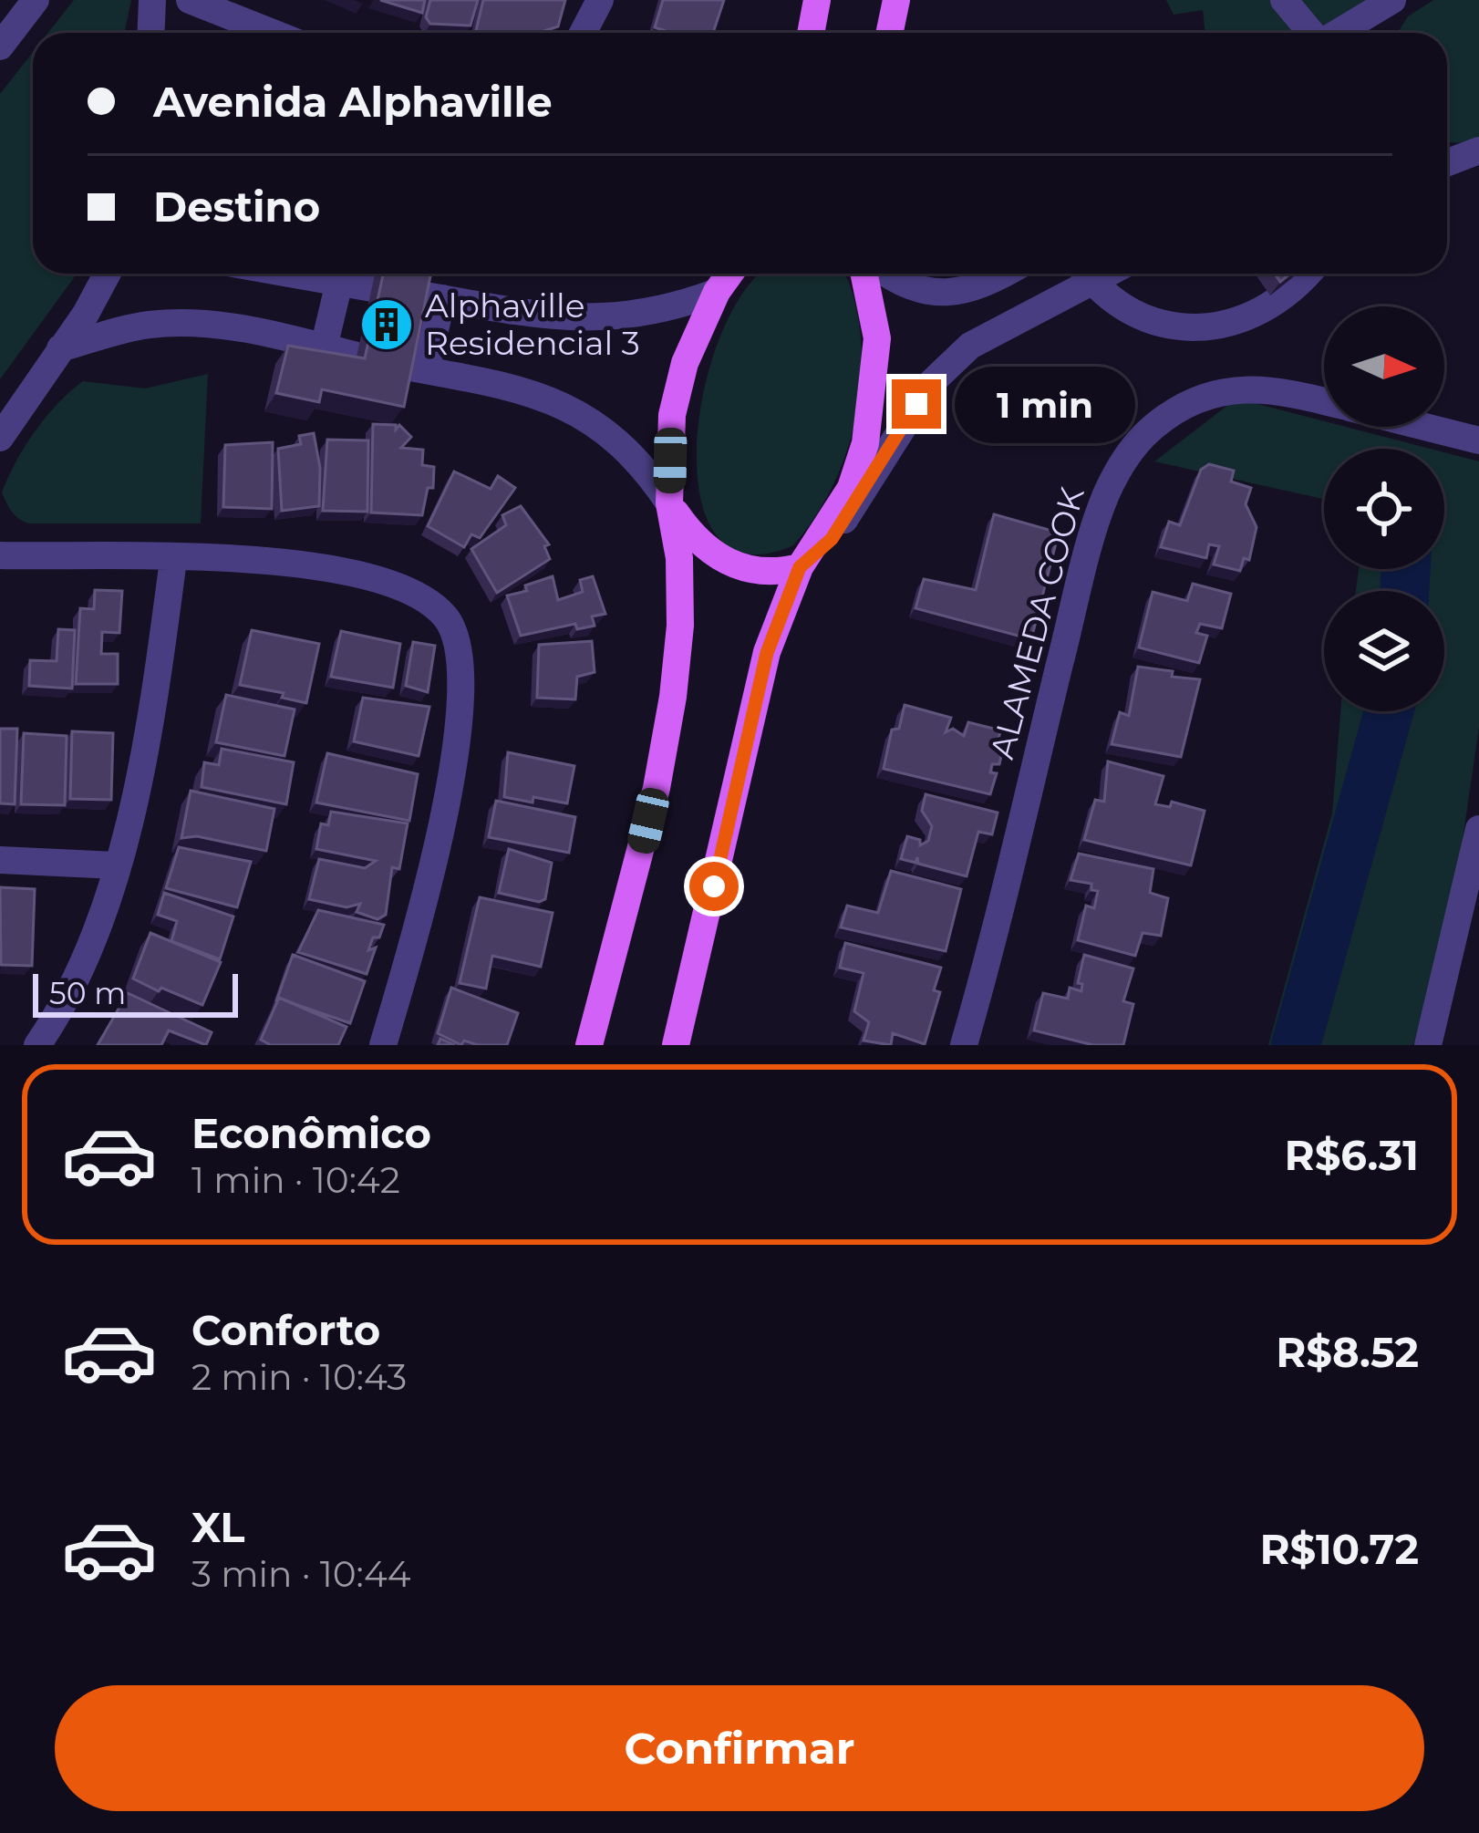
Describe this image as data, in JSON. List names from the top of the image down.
{
  "streets": {
    "street": ["ALAMEDA COOK"]
  },
  "places": {
    "building": ["Alphaville Residencial 3"]
  },
  "scale_bar": "50 m",
  "north": "right",
  "page": {
    "banner": ["Avenida Alphaville", "Destino"],
    "bubble": "1 min",
    "scale": "50 m",
    "list": [
      {
        "name": "Econômico",
        "note": "1 min · 10:42",
        "value": "R$6.31"
      },
      {
        "name": "Conforto",
        "note": "2 min · 10:43",
        "value": "R$8.52"
      },
      {
        "name": "XL",
        "note": "3 min · 10:44",
        "value": "R$10.72"
      }
    ],
    "buttons": "Confirmar"
  }
}
